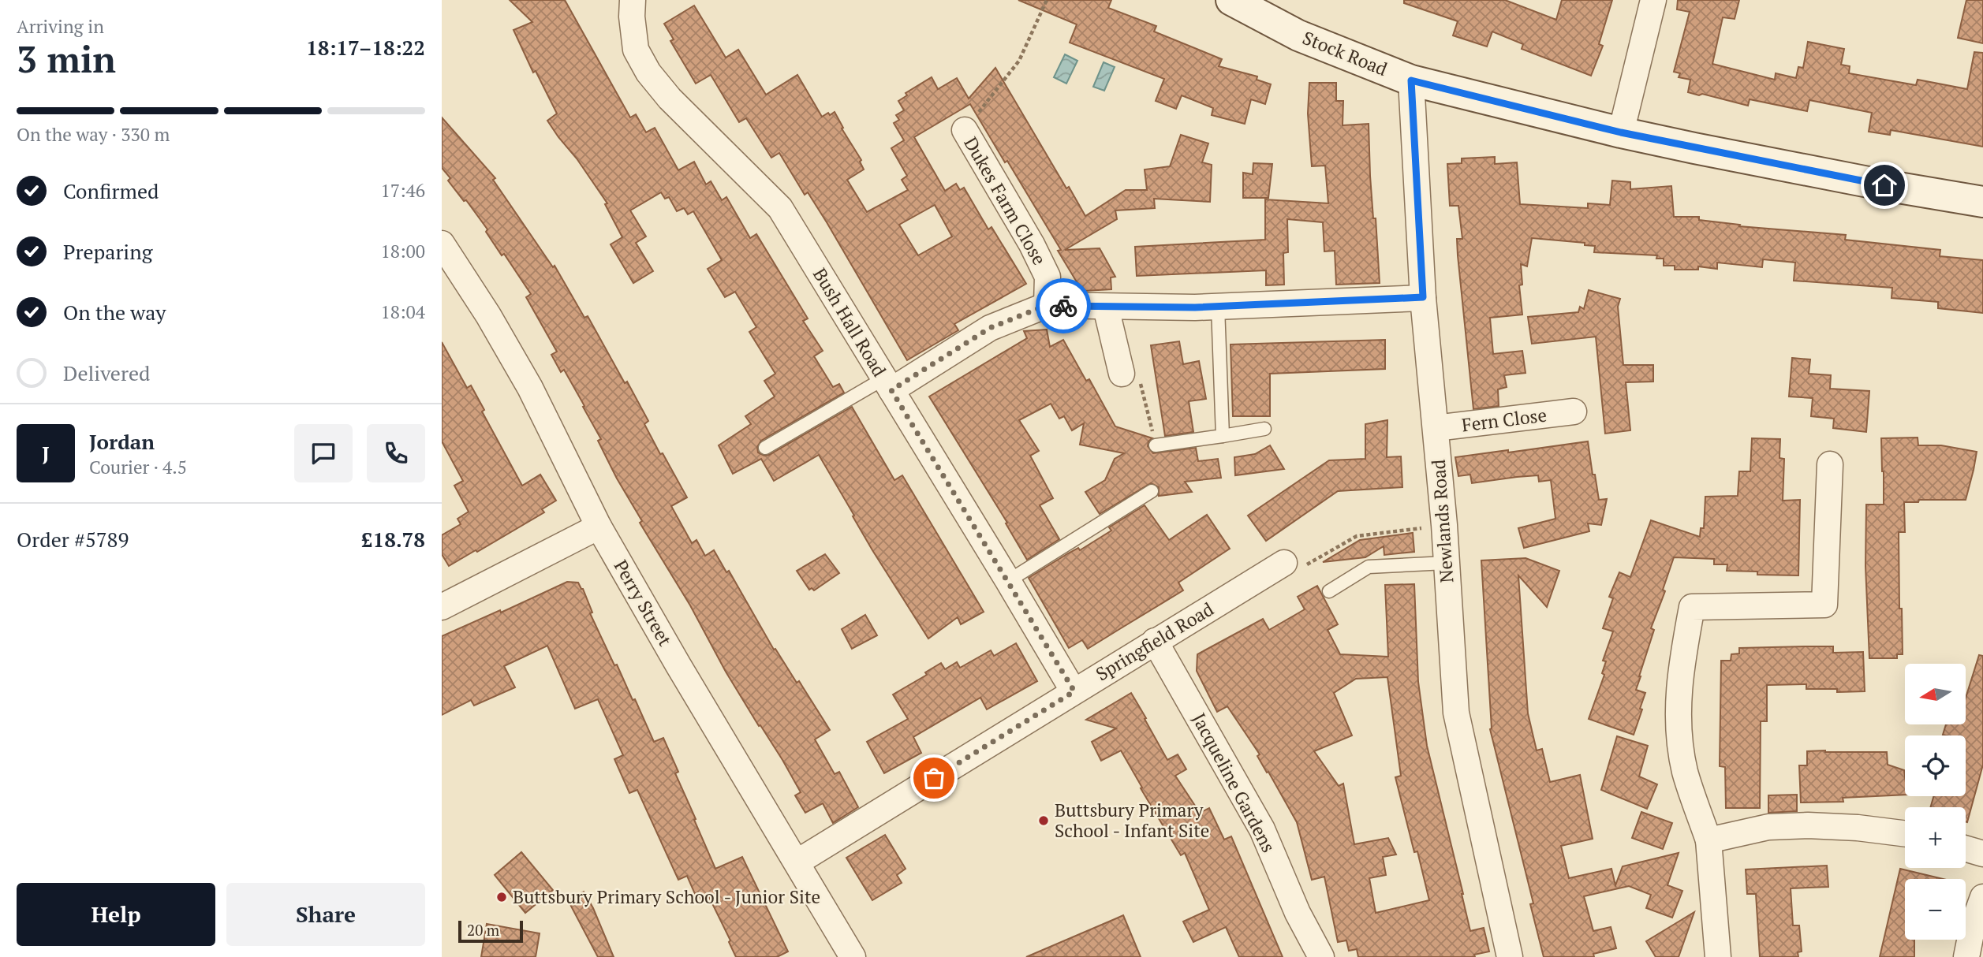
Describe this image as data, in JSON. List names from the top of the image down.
{
  "streets": {
    "main road": ["Stock Road"],
    "street": [
      "Dukes Farm Close",
      "Bush Hall Road",
      "Fern Close",
      "Newlands Road",
      "Perry Street",
      "Springfield Road",
      "Jacqueline Gardens"
    ]
  },
  "crossings": [
    ["Stock Road", "Newlands Road"],
    ["Bush Hall Road", "Springfield Road"],
    ["Fern Close", "Newlands Road"],
    ["Perry Street", "Springfield Road"],
    ["Springfield Road", "Jacqueline Gardens"]
  ],
  "places": ["Buttsbury Primary School - Infant Site", "Buttsbury Primary School - Junior Site"],
  "scale_bar": "20 m",
  "north": "left",
  "page": {
    "heading": ["3 min", "Arriving in", "18:17–18:22"],
    "panel": [
      "Jordan",
      "Courier · 4.5",
      "Order #5789",
      "£18.78"
    ],
    "bar": "On the way · 330 m",
    "list": [
      ["Confirmed", "17:46"],
      ["Preparing", "18:00"],
      ["On the way", "18:04"],
      "Delivered"
    ],
    "round": "J",
    "map_buttons": ["+", "−"],
    "buttons": ["Help", "Share"],
    "scale": "20 m"
  }
}
